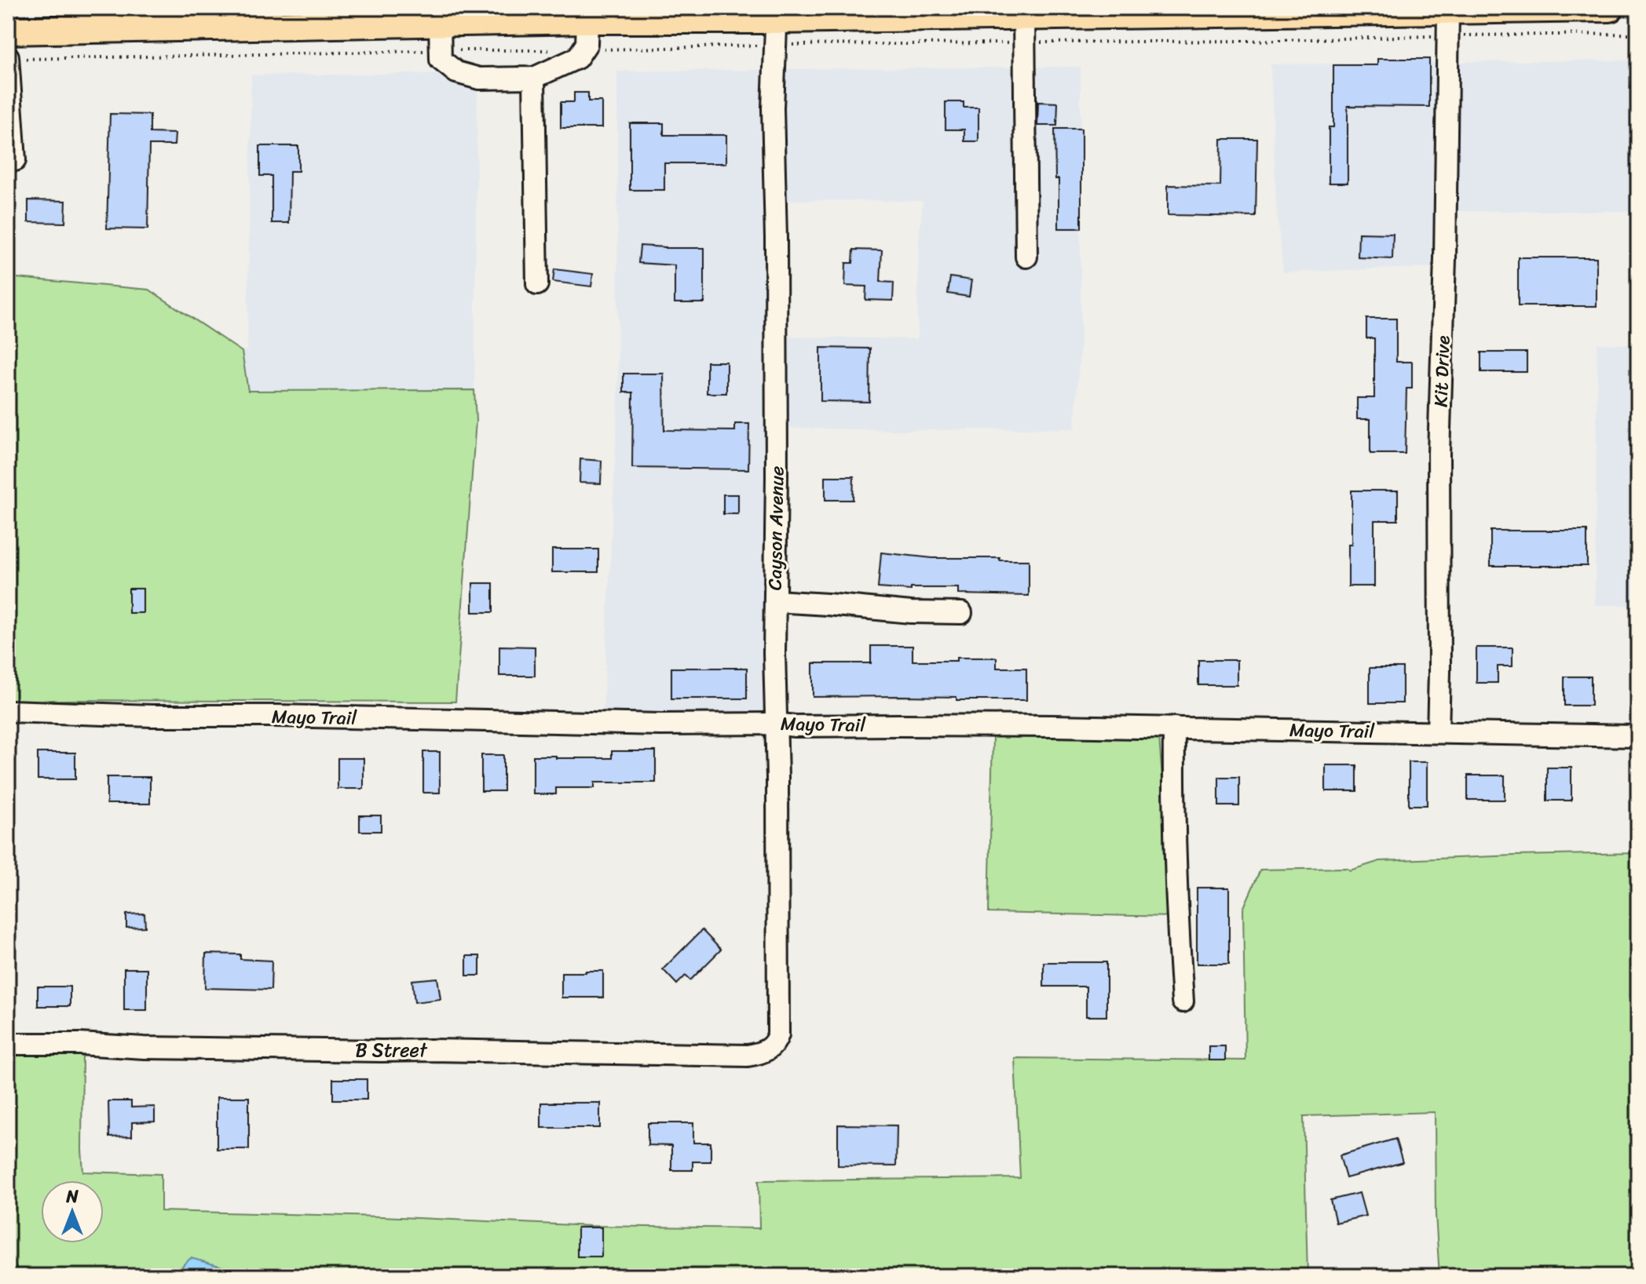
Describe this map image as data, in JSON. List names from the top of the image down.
{
  "streets": {
    "street": [
      "Kit Drive",
      "Cayson Avenue",
      "Mayo Trail",
      "B Street"
    ]
  },
  "crossings": [
    ["Kit Drive", "Mayo Trail"],
    ["Cayson Avenue", "Mayo Trail"],
    ["Cayson Avenue", "B Street"]
  ],
  "north": "top"
}
